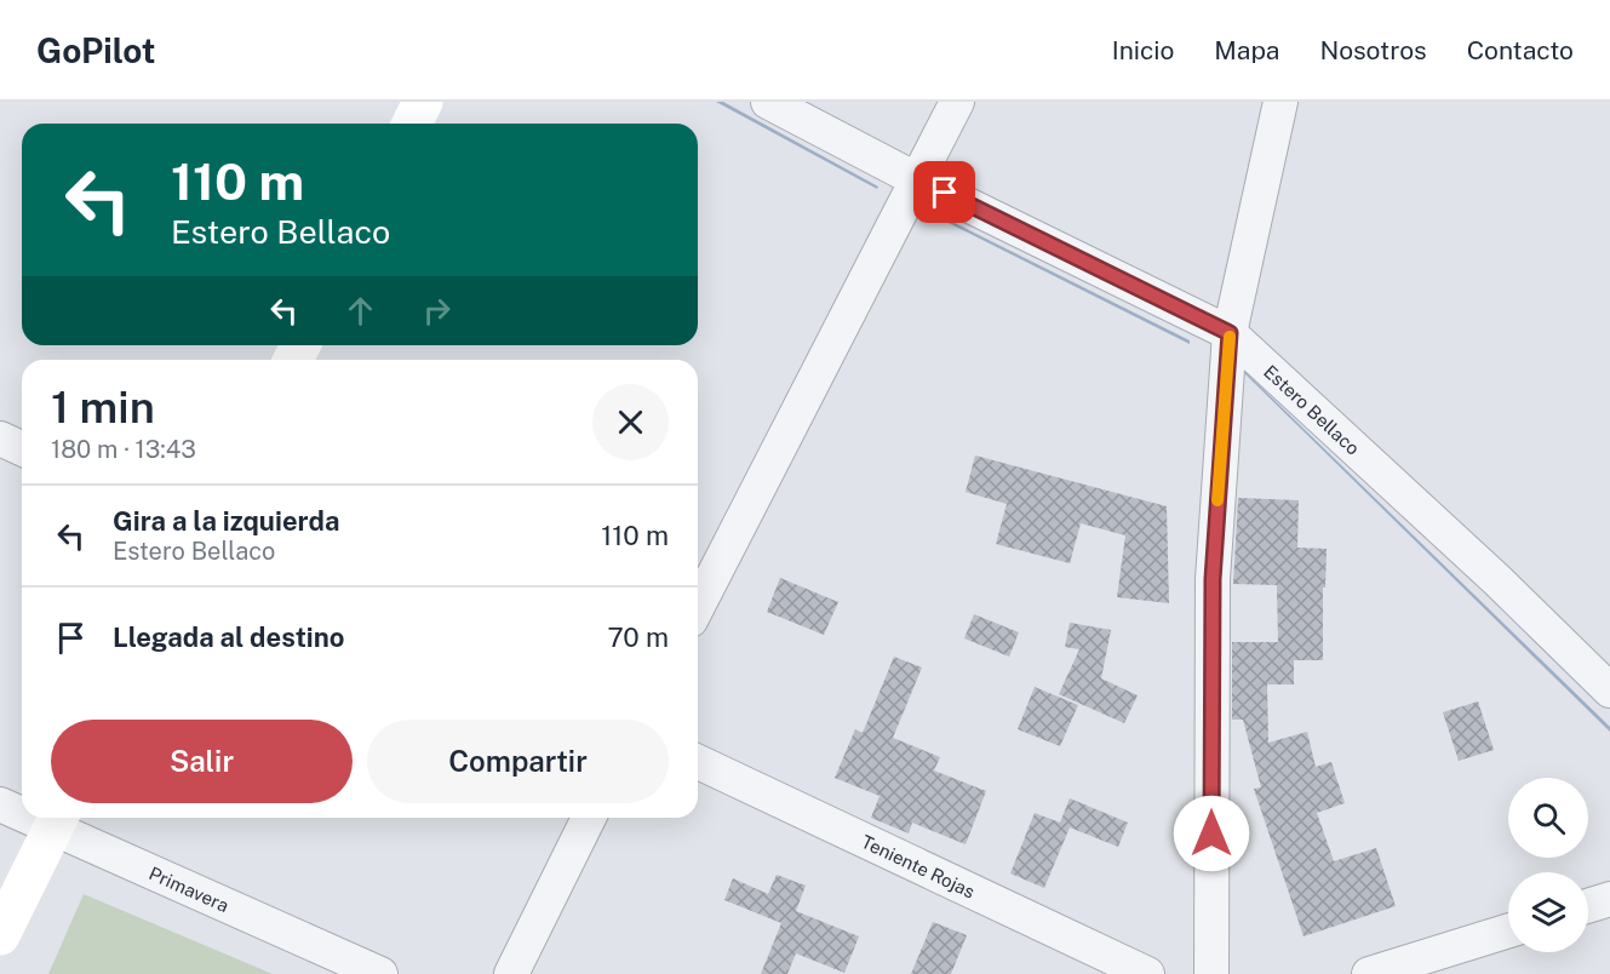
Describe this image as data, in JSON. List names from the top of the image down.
{
  "streets": {
    "street": ["Estero Bellaco", "Teniente Rojas", "Primavera"]
  },
  "page": {
    "header": "GoPilot",
    "nav": [
      "Inicio",
      "Mapa",
      "Nosotros",
      "Contacto"
    ],
    "turn": ["110 m", "Estero Bellaco"],
    "heading": ["1 min", "180 m · 13:43"],
    "list": [
      {
        "name": "Gira a la izquierda",
        "note": "Estero Bellaco",
        "value": "110 m"
      },
      {
        "name": "Llegada al destino",
        "value": "70 m"
      }
    ],
    "buttons": ["Salir", "Compartir"]
  }
}
